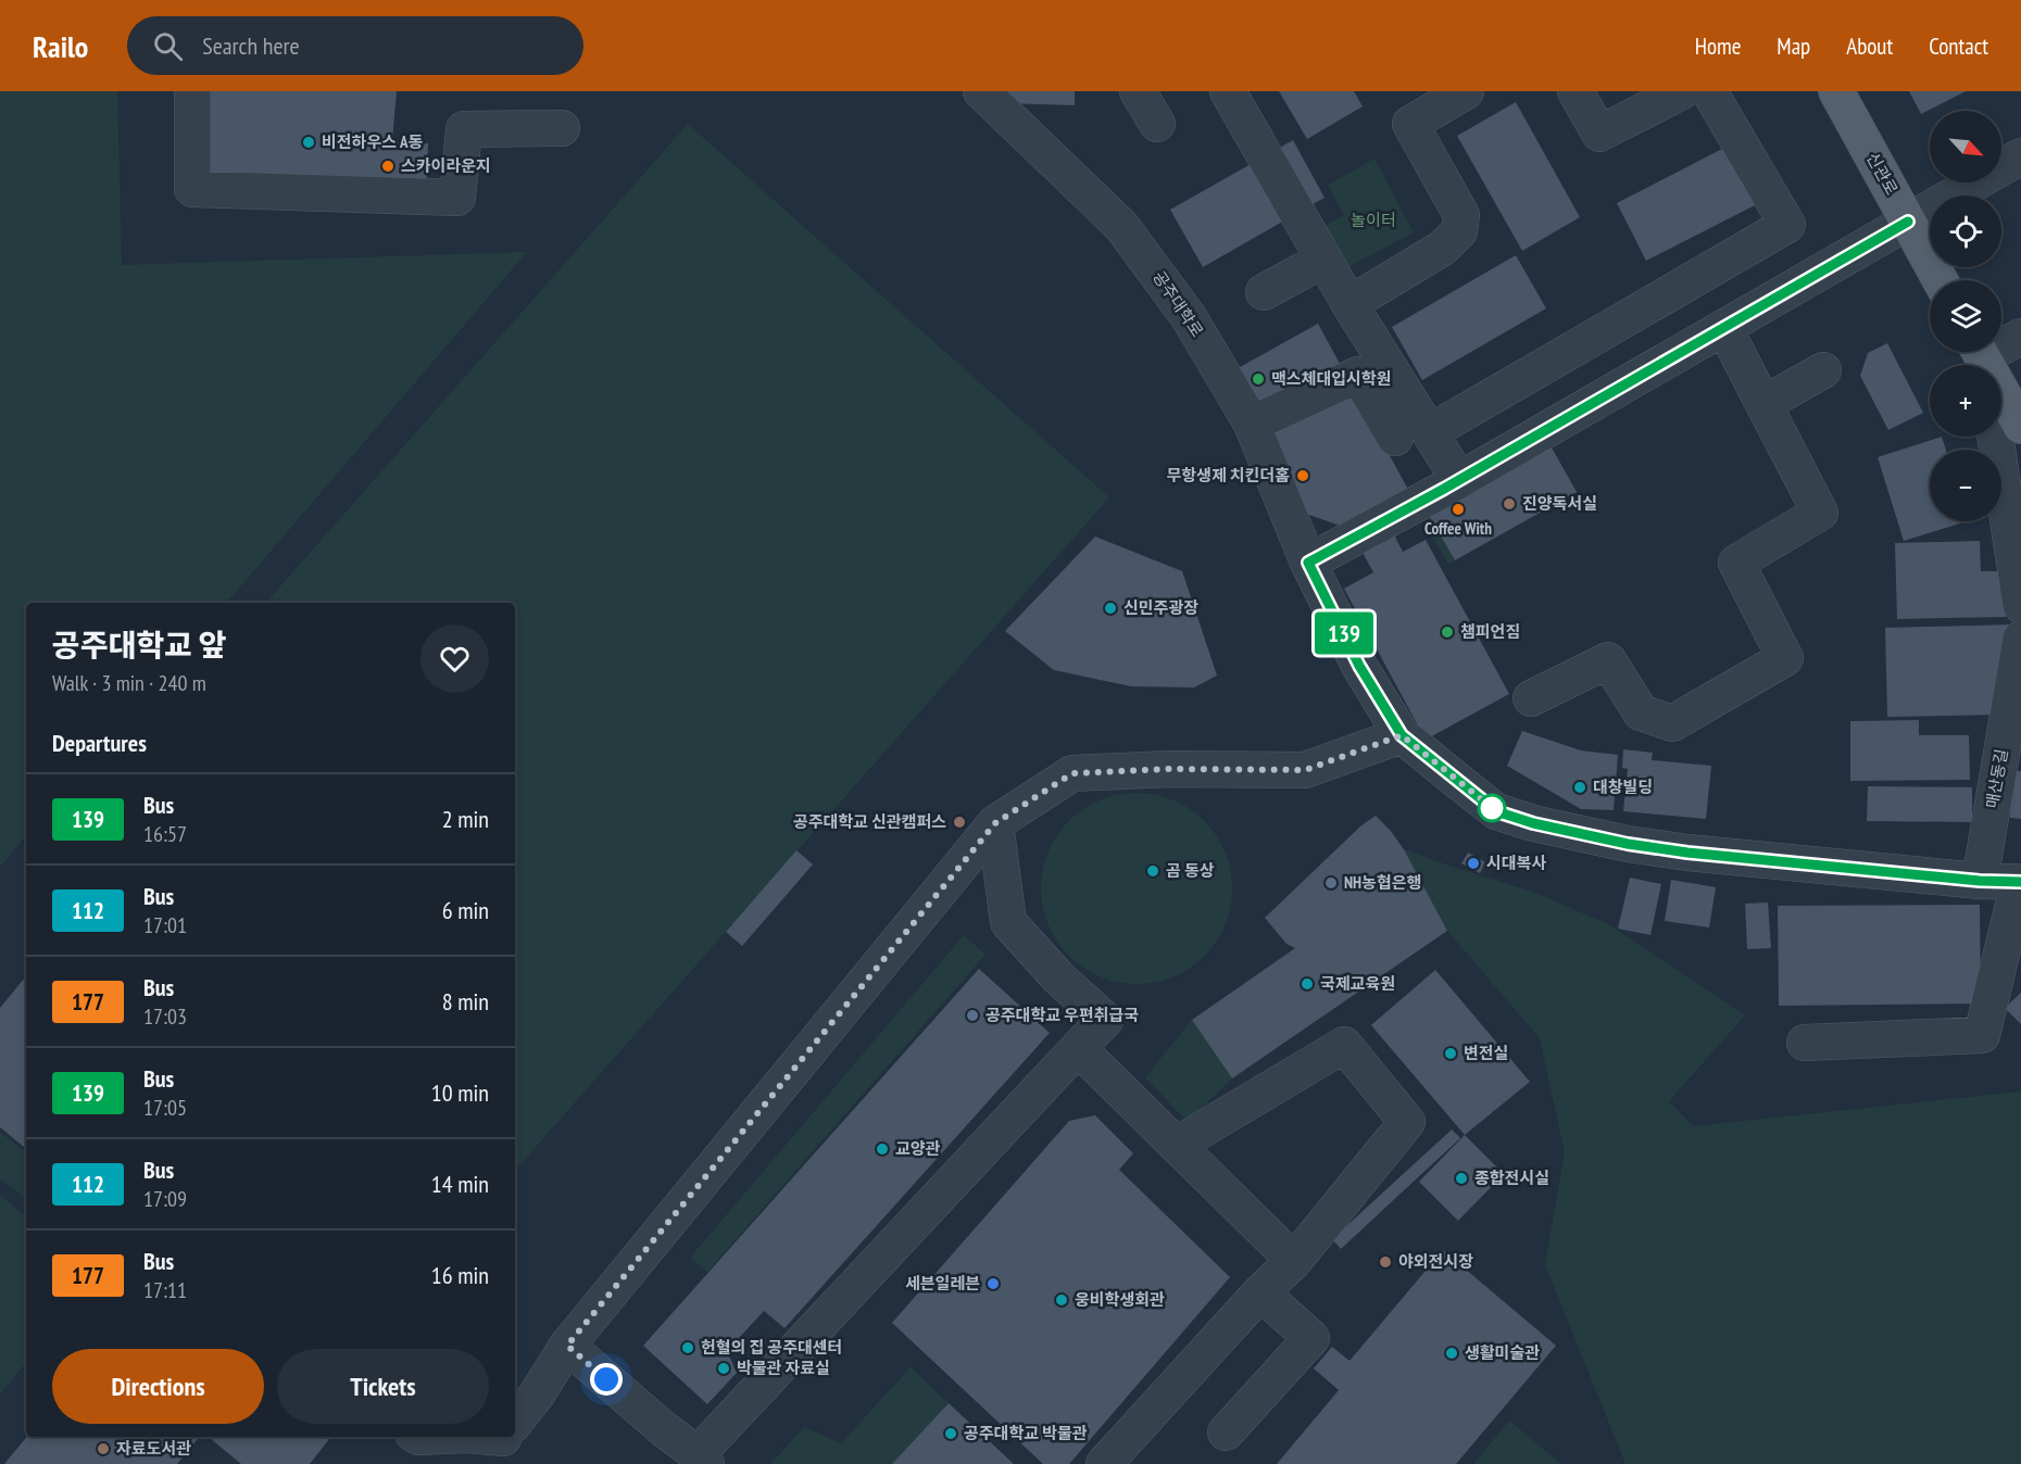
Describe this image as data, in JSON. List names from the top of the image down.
{
  "streets": {
    "main road": ["신관로"],
    "street": ["공주대학로", "매산동길"]
  },
  "crossings": [
    ["공주대학로", "매산동길"]
  ],
  "parks": ["놀이터"],
  "places": [
    "비전하우스 A동",
    "스카이라운지",
    "맥스체대입시학원",
    "무항생제 치킨더홈",
    "진양독서실",
    "Coffee With",
    "신민주광장",
    "챔피언짐",
    "대창빌딩",
    "공주대학교 신관캠퍼스",
    "시대복사",
    "곰 동상",
    "NH농협은행",
    "국제교육원",
    "공주대학교 우편취급국",
    "변전실",
    "교양관",
    "종합전시실",
    "야외전시장",
    "세븐일레븐",
    "웅비학생회관",
    "헌혈의 집 공주대센터",
    "생활미술관",
    "박물관 자료실",
    "공주대학교 박물관",
    "자료도서관"
  ],
  "lines": ["bus line 139"],
  "north": "bottom right",
  "page": {
    "header": "Railo",
    "search": "Search here",
    "nav": [
      "Home",
      "Map",
      "About",
      "Contact"
    ],
    "on_map": "139",
    "map_buttons": ["+", "−"],
    "heading": [
      ["공주대학교 앞", "Walk · 3 min · 240 m"],
      "Departures"
    ],
    "list": [
      {
        "mark": "139",
        "name": "Bus",
        "note": "16:57",
        "value": "2 min"
      },
      {
        "mark": "112",
        "name": "Bus",
        "note": "17:01",
        "value": "6 min"
      },
      {
        "mark": "177",
        "name": "Bus",
        "note": "17:03",
        "value": "8 min"
      },
      {
        "mark": "139",
        "name": "Bus",
        "note": "17:05",
        "value": "10 min"
      },
      {
        "mark": "112",
        "name": "Bus",
        "note": "17:09",
        "value": "14 min"
      },
      {
        "mark": "177",
        "name": "Bus",
        "note": "17:11",
        "value": "16 min"
      }
    ],
    "buttons": ["Directions", "Tickets"]
  }
}
